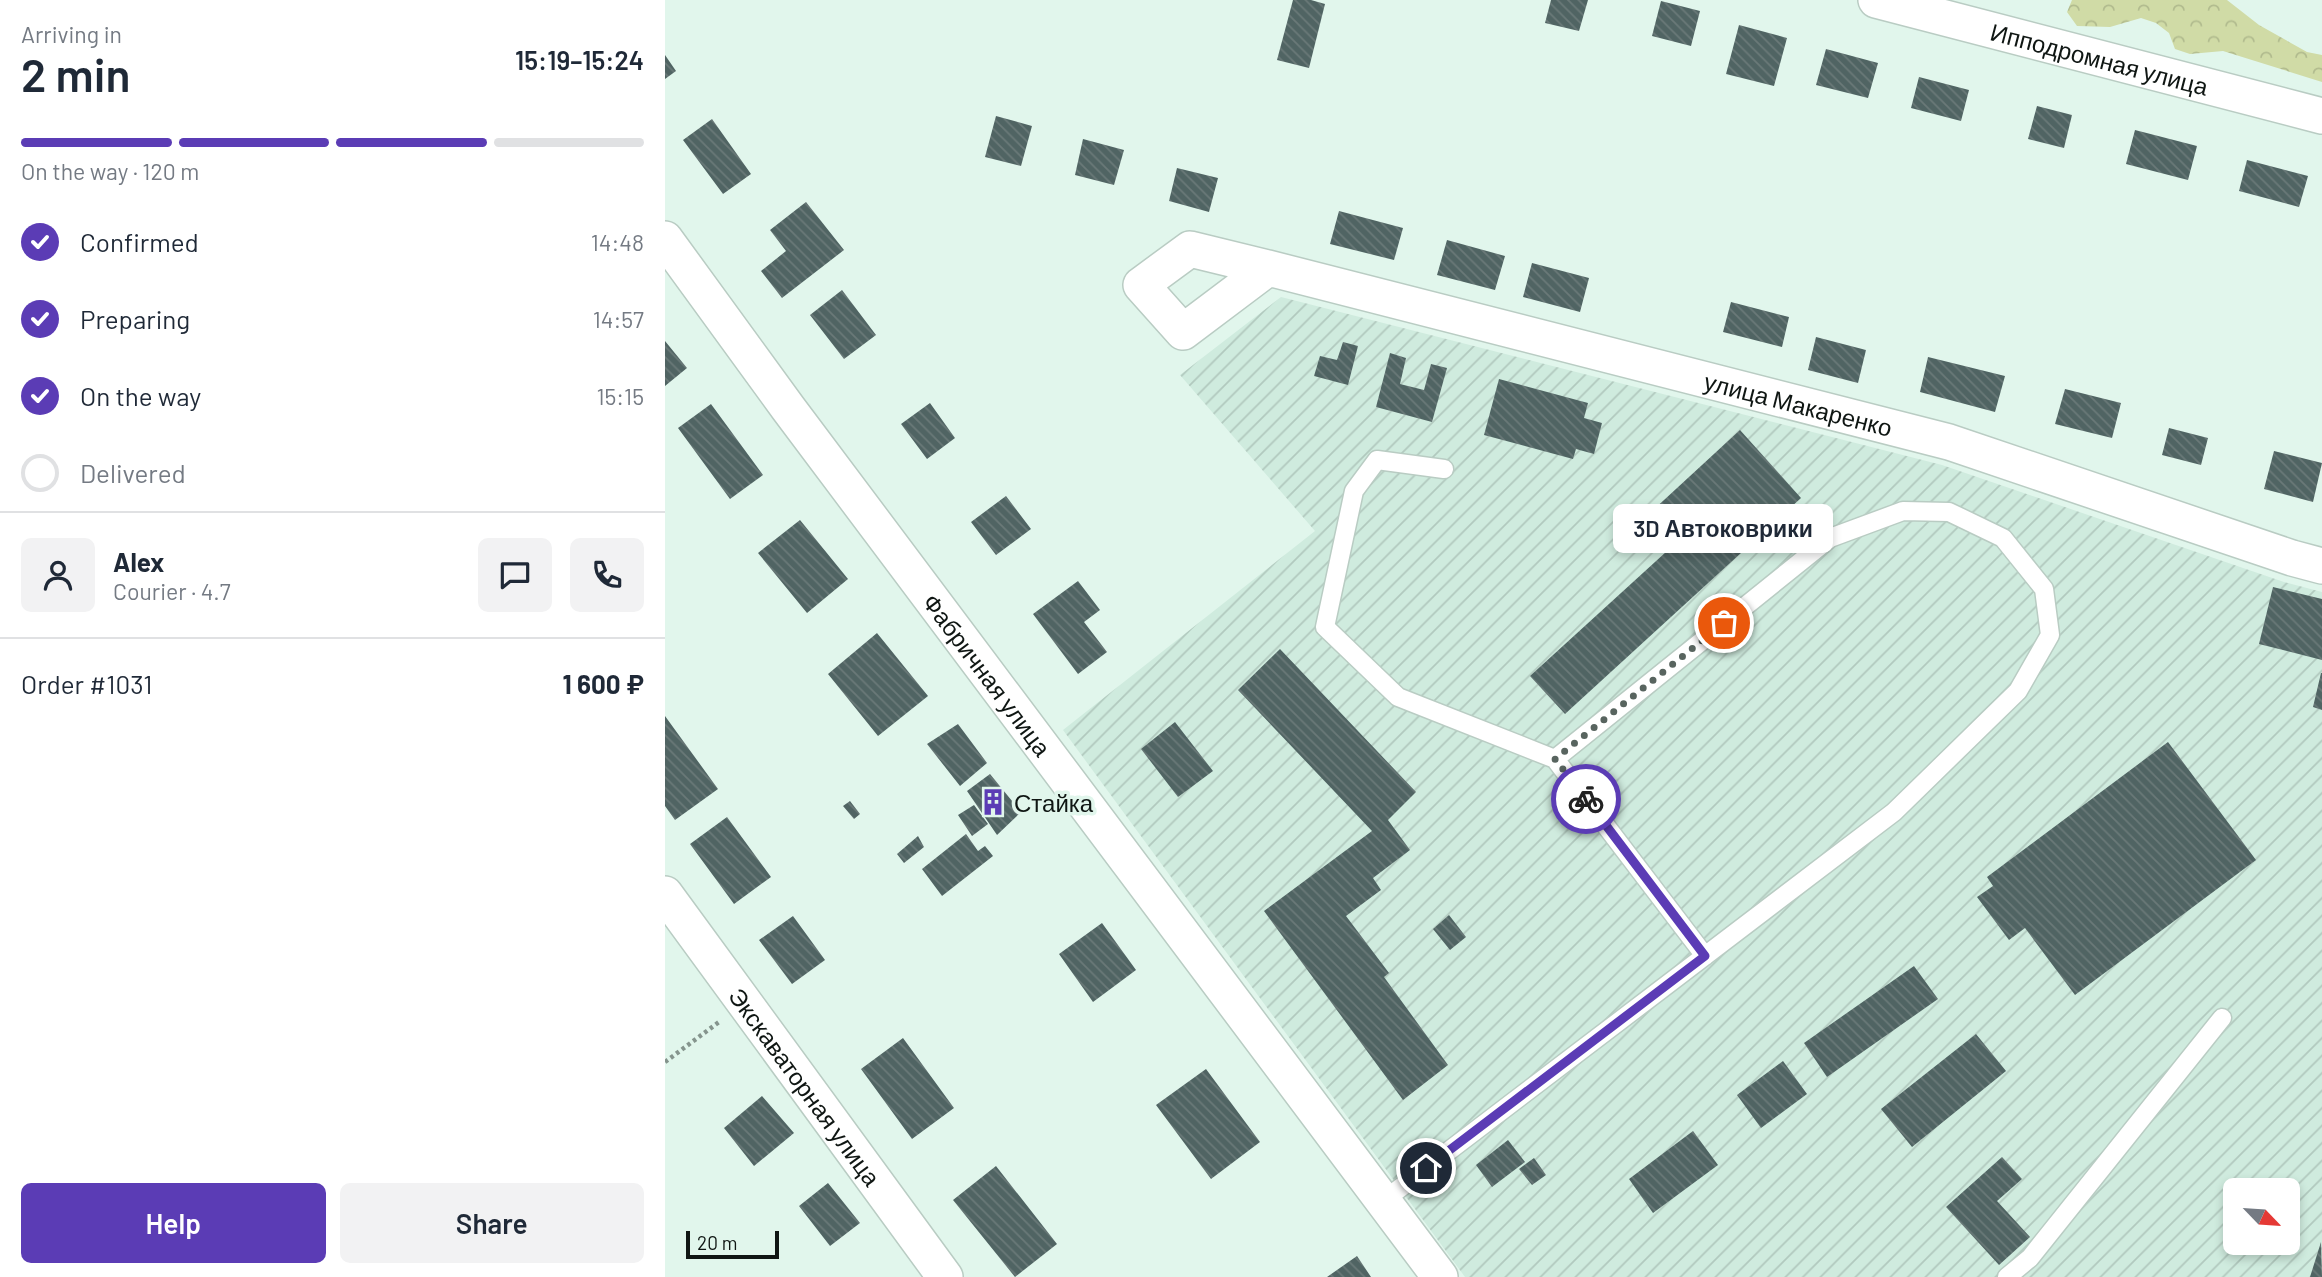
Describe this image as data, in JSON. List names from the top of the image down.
{
  "streets": {
    "street": [
      "Ипподромная улица",
      "улица Макаренко",
      "Фабричная улица",
      "Экскаваторная улица"
    ]
  },
  "places": {
    "other": ["3D Автоковрики"],
    "building": ["Стайка"]
  },
  "scale_bar": "20 m",
  "north": "bottom right",
  "page": {
    "heading": ["2 min", "Arriving in", "15:19–15:24"],
    "panel": [
      "Alex",
      "Courier · 4.7",
      "Order #1031",
      "1 600 ₽"
    ],
    "bar": "On the way · 120 m",
    "list": [
      ["Confirmed", "14:48"],
      ["Preparing", "14:57"],
      ["On the way", "15:15"],
      "Delivered"
    ],
    "bubble": "3D Автоковрики",
    "buttons": ["Help", "Share"],
    "scale": "20 m"
  }
}
